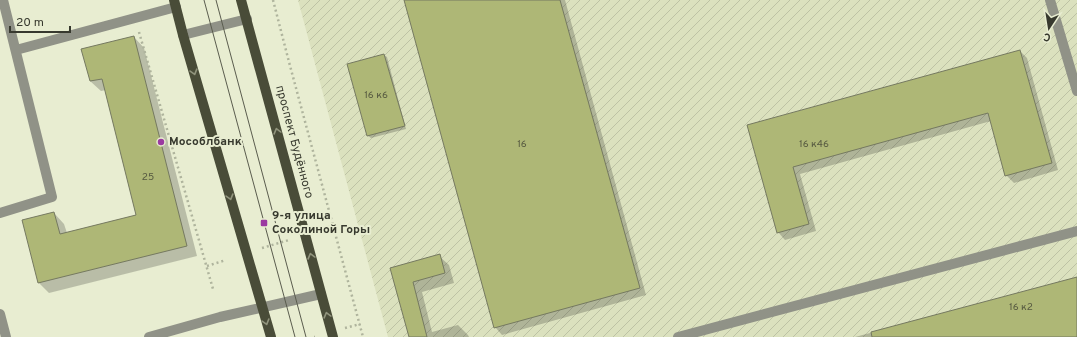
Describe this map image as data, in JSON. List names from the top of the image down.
{
  "streets": {
    "main road": ["проспект Будённого"]
  },
  "places": {
    "other": ["Мособлбанк"],
    "transit": ["9-я улица Соколиной Горы"]
  },
  "house_numbers": [
    "16 к6",
    "16",
    "16 к46",
    "25",
    "16 к2"
  ],
  "scale_bar": "20 m",
  "north": "bottom"
}
